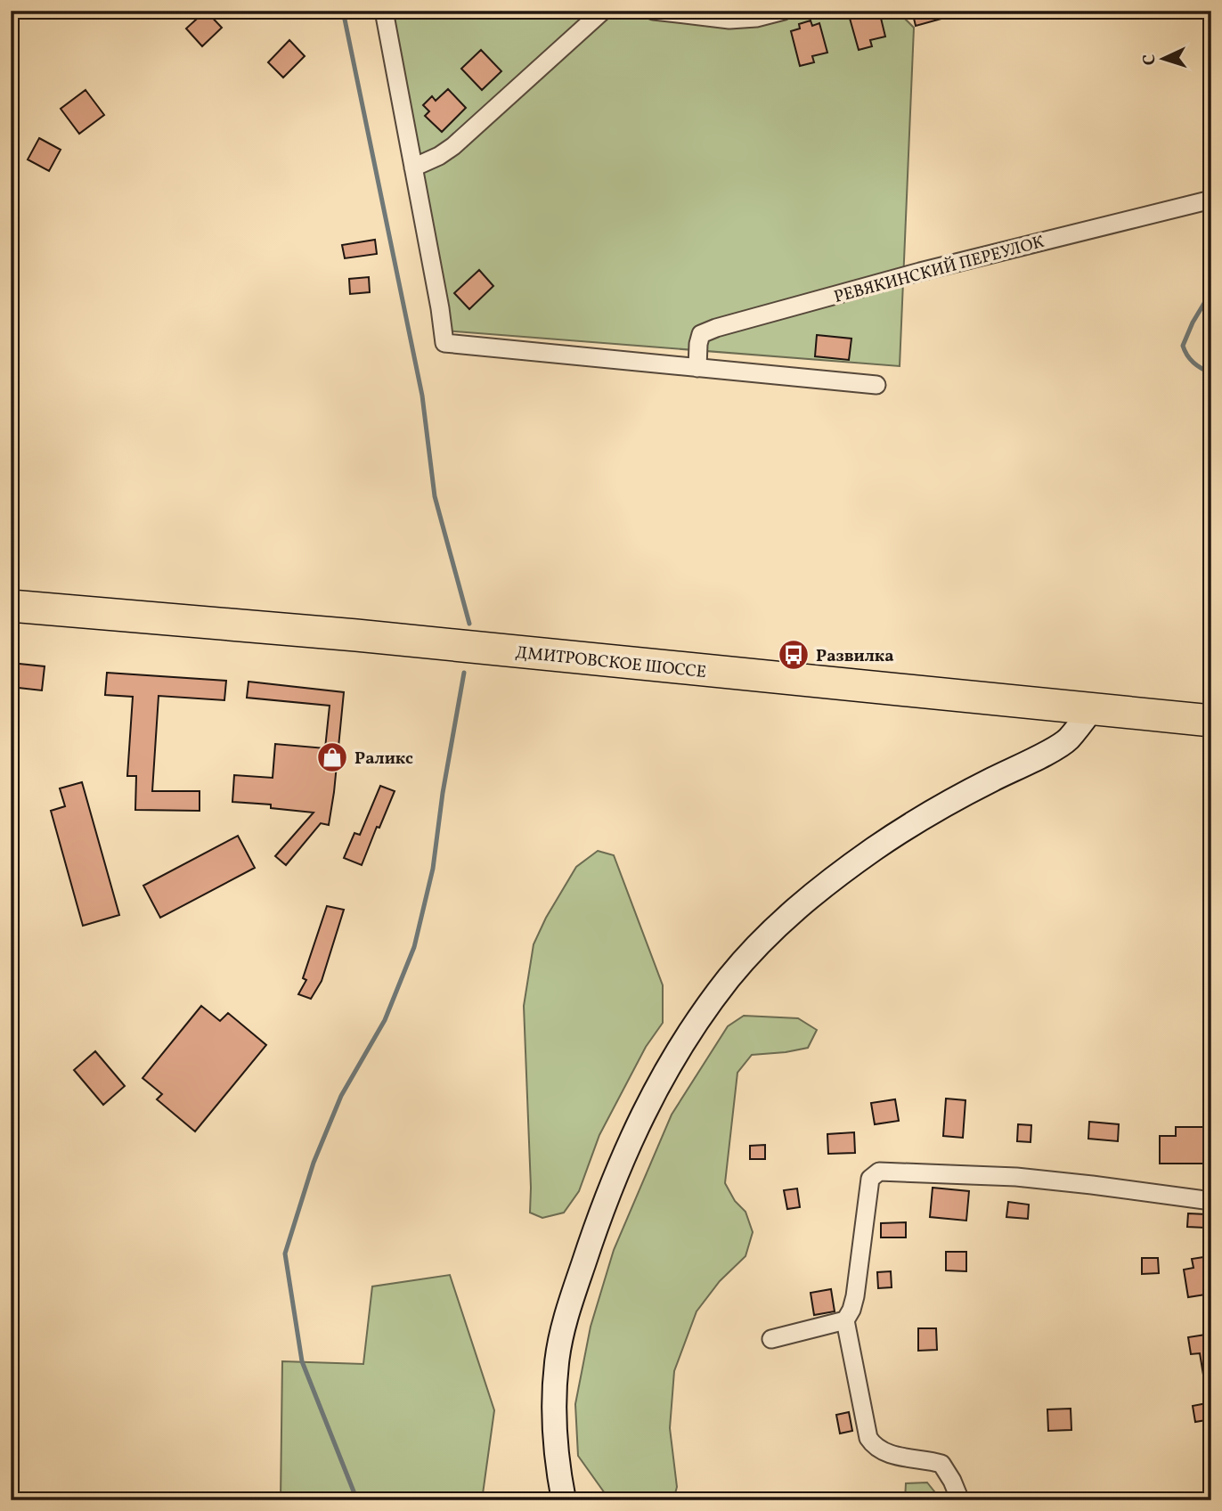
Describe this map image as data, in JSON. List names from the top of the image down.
{
  "streets": {
    "highway": ["ДМИТРОВСКОЕ ШОССЕ"],
    "street": ["РЕВЯКИНСКИЙ ПЕРЕУЛОК"]
  },
  "places": {
    "bus stop": ["Развилка"],
    "shop": ["Раликс"]
  },
  "north": "left"
}
